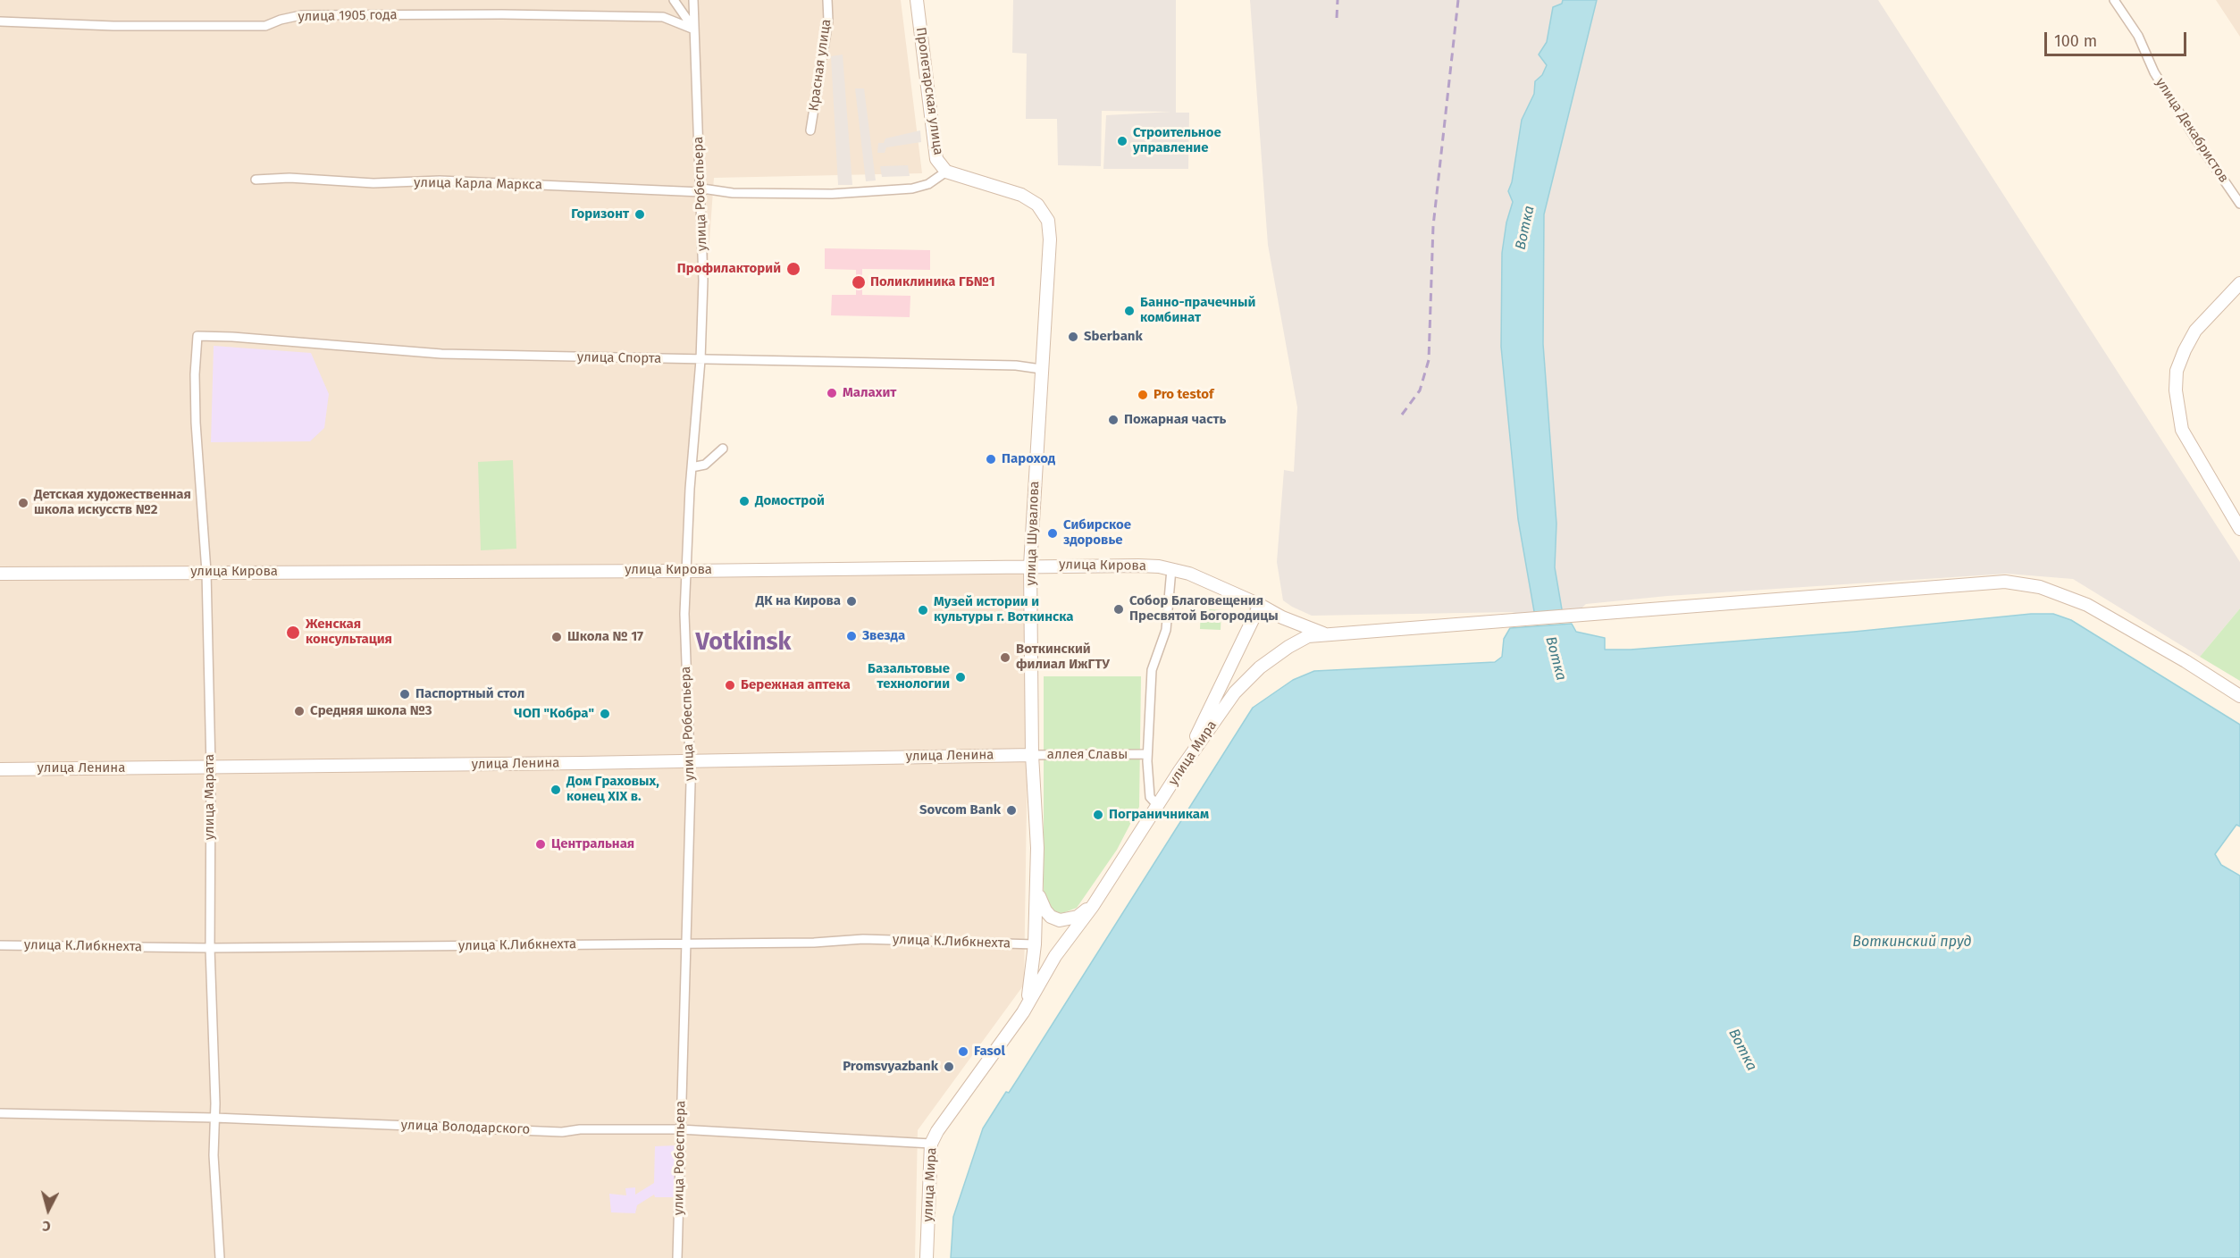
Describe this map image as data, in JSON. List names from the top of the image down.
{
  "streets": {
    "main road": [
      "Пролетарская улица",
      "улица Шувалова",
      "улица Кирова",
      "улица Мира",
      "улица Ленина"
    ],
    "street": [
      "улица 1905 года",
      "Красная улица",
      "улица Декабристов",
      "улица Карла Маркса",
      "улица Робеспьера",
      "улица Спорта",
      "аллея Славы",
      "улица Марата",
      "улица К.Либкнехта",
      "улица Володарского"
    ]
  },
  "crossings": [
    ["улица 1905 года", "улица Робеспьера"],
    ["Пролетарская улица", "улица Карла Маркса"],
    ["Пролетарская улица", "улица Спорта"],
    ["Пролетарская улица", "улица Шувалова"],
    ["улица Карла Маркса", "улица Робеспьера"],
    ["улица Робеспьера", "улица Спорта"],
    ["улица Робеспьера", "улица Кирова"],
    ["улица Робеспьера", "улица Ленина"],
    ["улица Робеспьера", "улица К.Либкнехта"],
    ["улица Робеспьера", "улица Володарского"],
    ["улица Спорта", "улица Шувалова"],
    ["улица Спорта", "улица Марата"],
    ["улица Шувалова", "улица Кирова"],
    ["улица Шувалова", "улица Мира"],
    ["улица Шувалова", "аллея Славы"],
    ["улица Шувалова", "улица Ленина"],
    ["улица Кирова", "улица Мира"],
    ["улица Кирова", "улица Марата"],
    ["улица Мира", "улица К.Либкнехта"],
    ["улица Мира", "улица Володарского"],
    ["аллея Славы", "улица Ленина"],
    ["улица Ленина", "улица Марата"],
    ["улица Марата", "улица К.Либкнехта"],
    ["улица Марата", "улица Володарского"]
  ],
  "districts": ["Votkinsk"],
  "water": ["Вотка", "Воткинский пруд"],
  "places": [
    "Строительное управление",
    "Горизонт",
    "Профилакторий",
    "Поликлиника ГБ№1",
    "Банно-прачечный комбинат",
    "Sberbank",
    "Малахит",
    "Pro testof",
    "Пожарная часть",
    "Пароход",
    "Домострой",
    "Детская художественная школа искусств №2",
    "Сибирское здоровье",
    "ДК на Кирова",
    "Собор Благовещения Пресвятой Богородицы",
    "Музей истории и культуры г. Воткинска",
    "Женская консультация",
    "Звезда",
    "Школа № 17",
    "Воткинский филиал ИжГТУ",
    "Базальтовые технологии",
    "Бережная аптека",
    "Паспортный стол",
    "Средняя школа №3",
    "ЧОП \"Кобра\"",
    "Дом Граховых, конец XIX в.",
    "Sovcom Bank",
    "Пограничникам",
    "Центральная",
    "Fasol",
    "Promsvyazbank"
  ],
  "scale_bar": "100 m",
  "north": "bottom"
}
